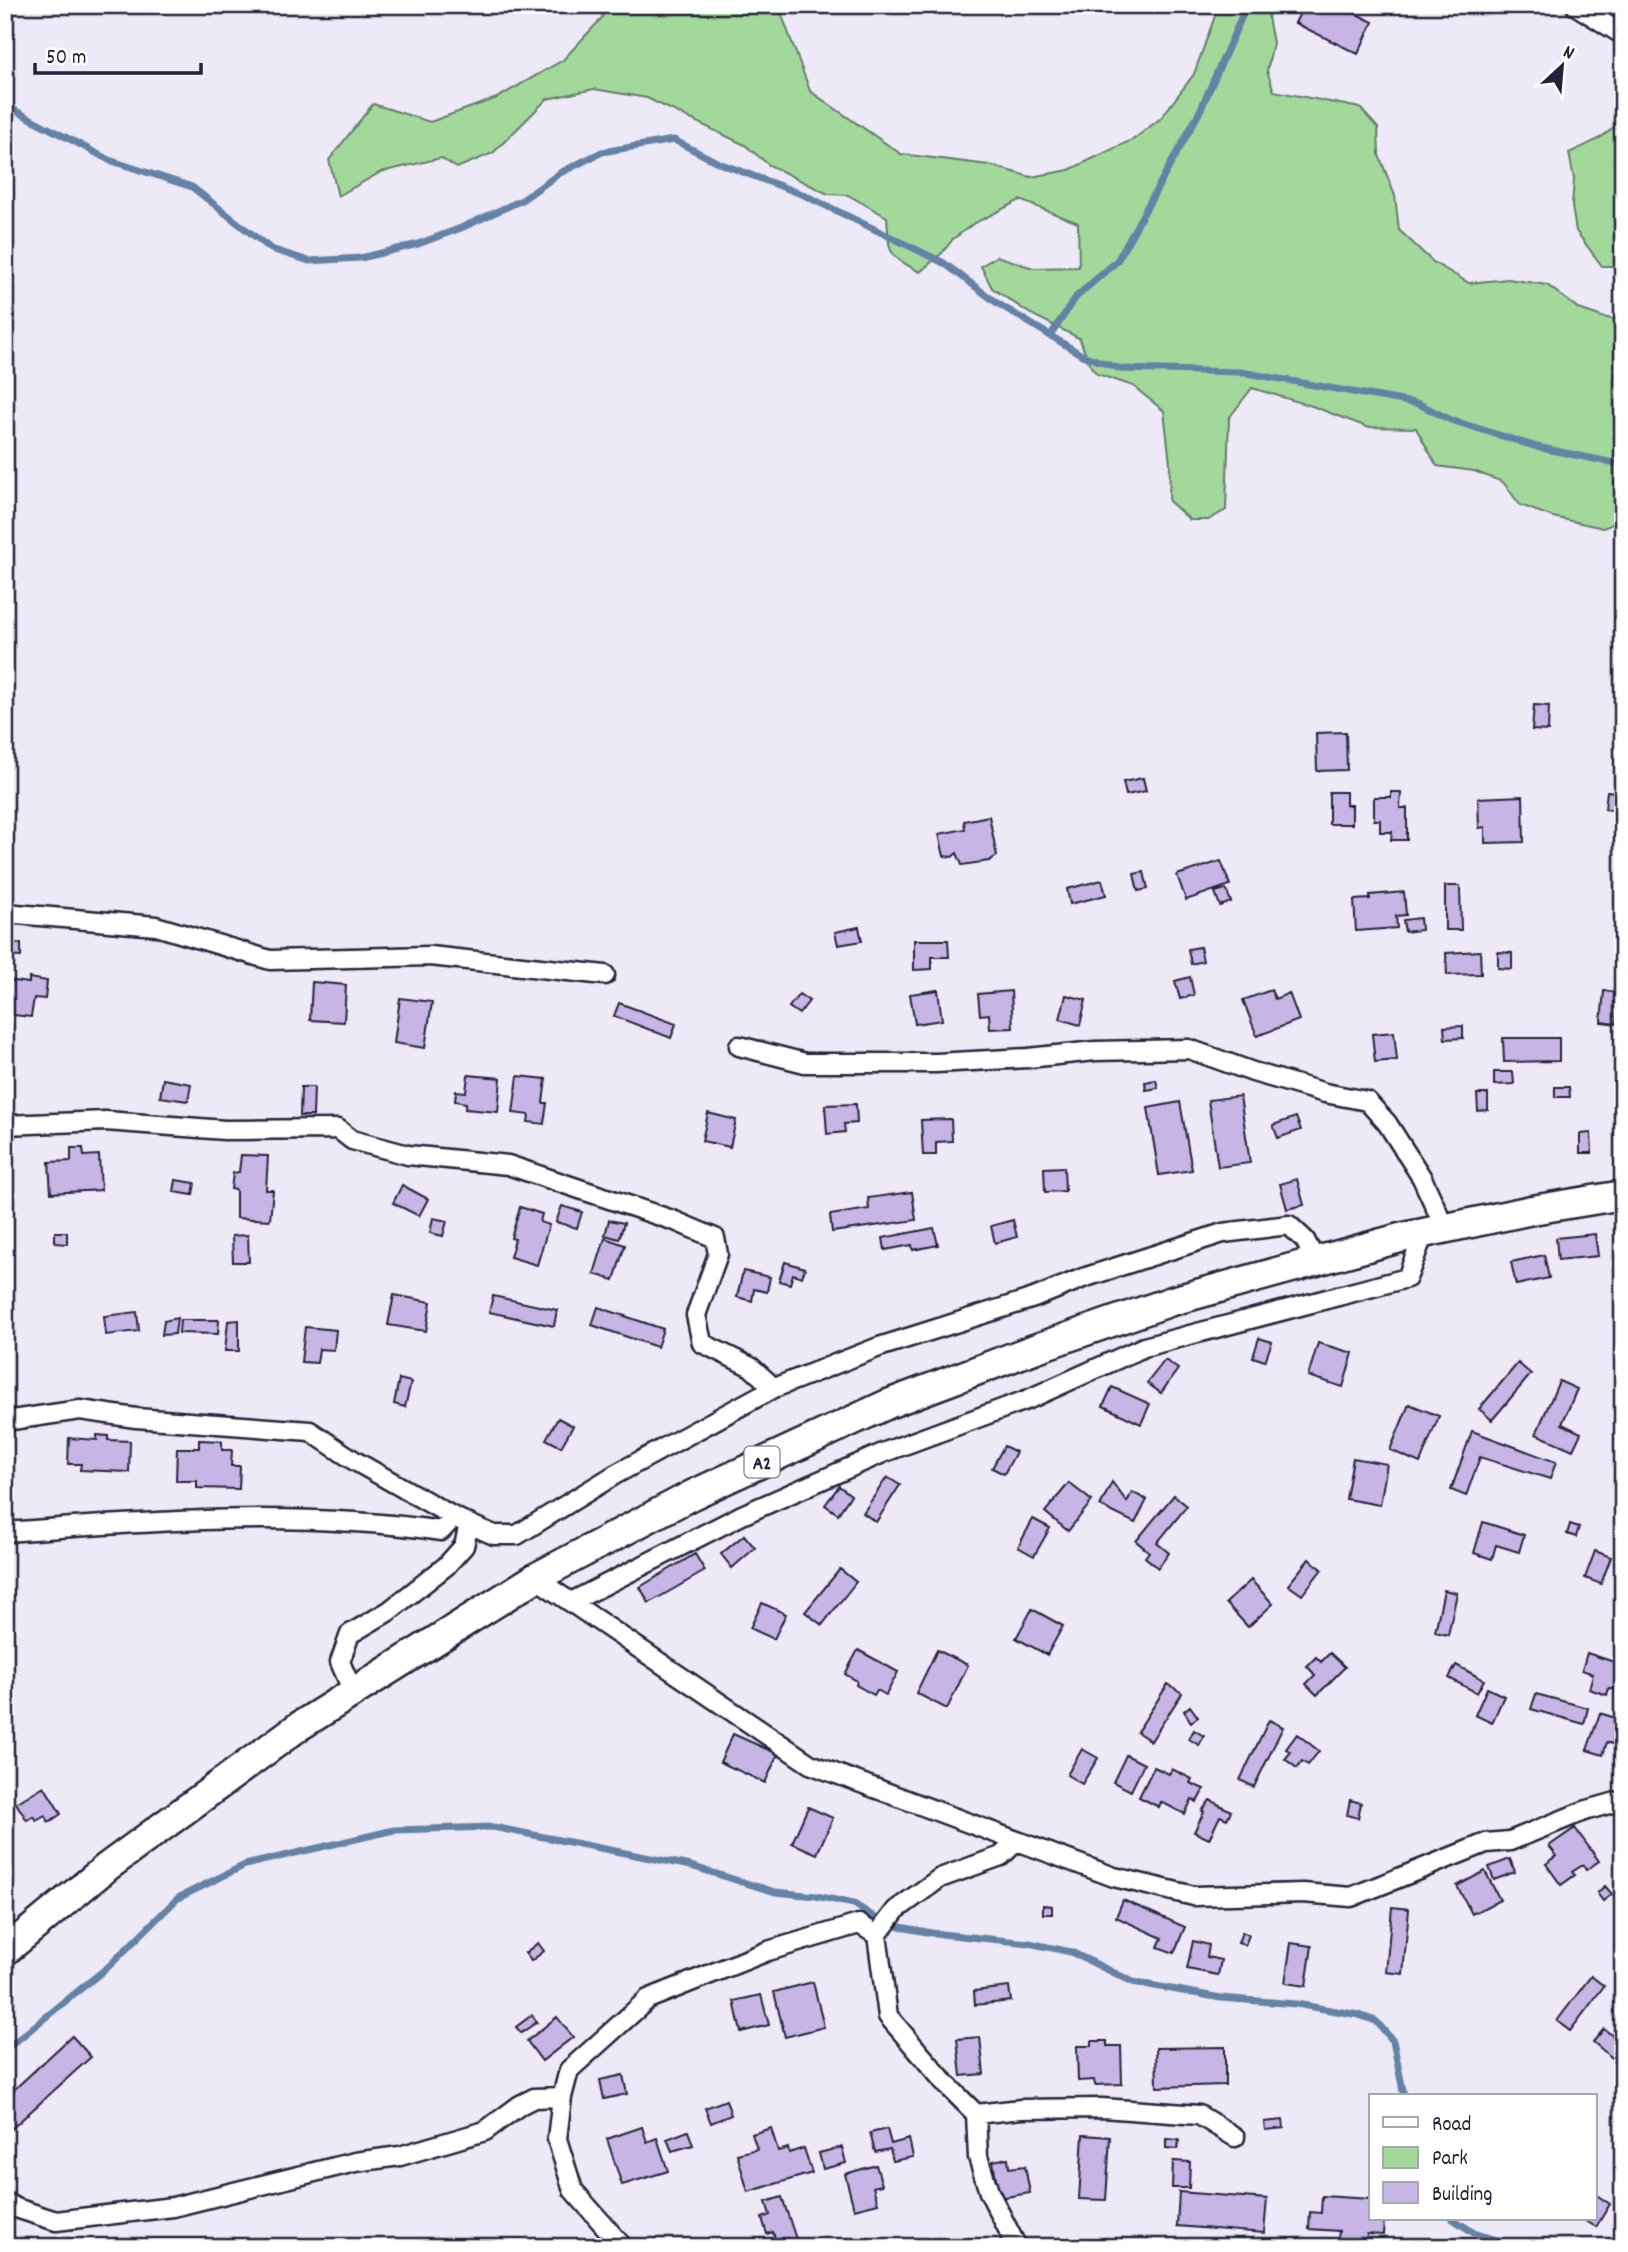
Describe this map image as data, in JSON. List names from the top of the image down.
{
  "streets": {
    "main road": ["A2"]
  },
  "legend": ["Road", "Park", "Building"],
  "scale_bar": "50 m",
  "north": "top right"
}
